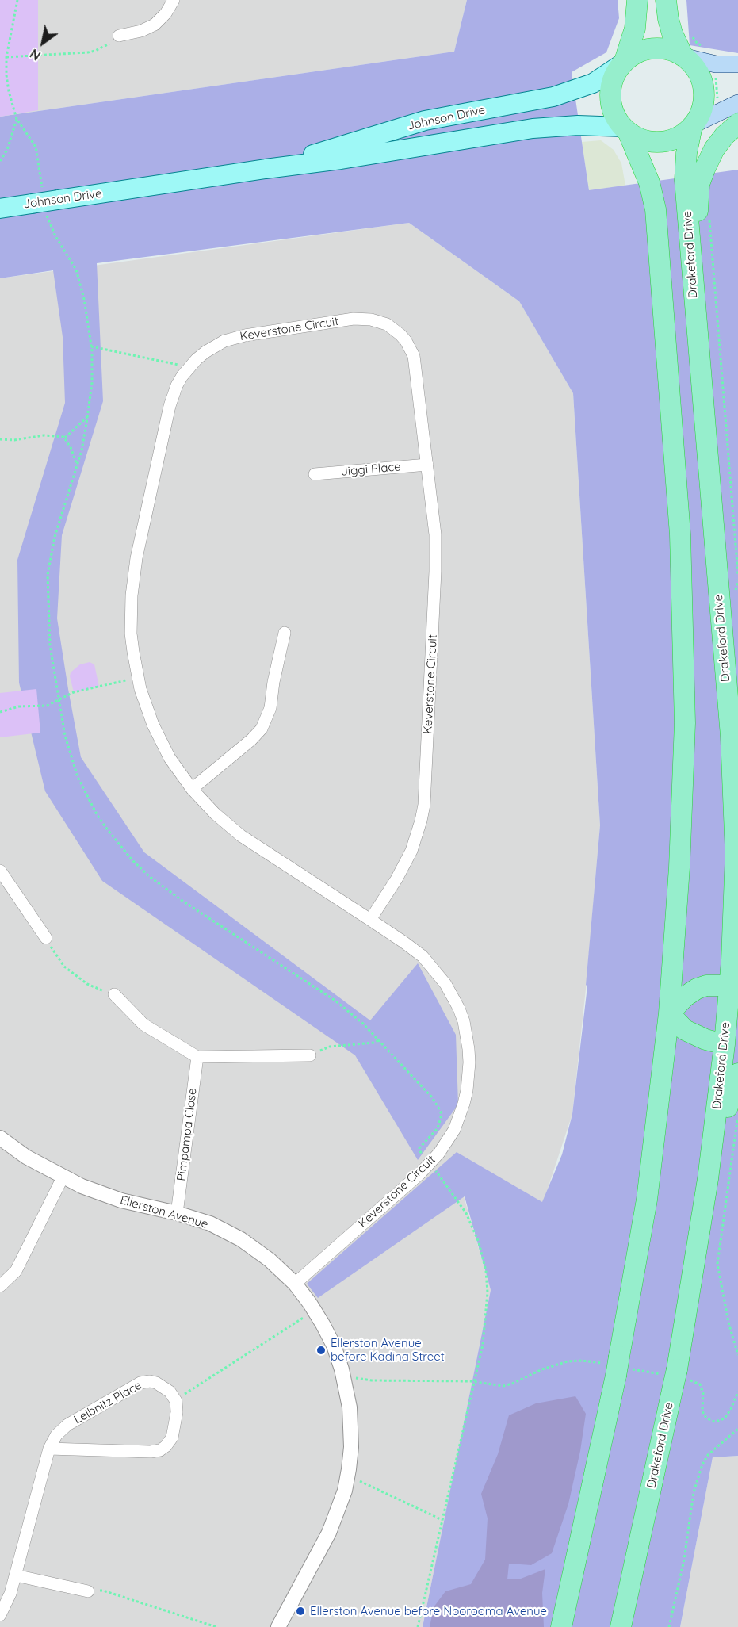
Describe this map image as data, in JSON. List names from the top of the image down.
{
  "streets": {
    "highway": ["Drakeford Drive"],
    "main road": ["Johnson Drive"],
    "street": [
      "Keverstone Circuit",
      "Jiggi Place",
      "Pimpampa Close",
      "Ellerston Avenue",
      "Leibnitz Place"
    ]
  },
  "crossings": [
    ["Johnson Drive", "Drakeford Drive"],
    ["Keverstone Circuit", "Jiggi Place"],
    ["Keverstone Circuit", "Ellerston Avenue"],
    ["Pimpampa Close", "Ellerston Avenue"]
  ],
  "places": ["Ellerston Avenue before Kadina Street", "Ellerston Avenue before Noorooma Avenue"],
  "north": "bottom left"
}
